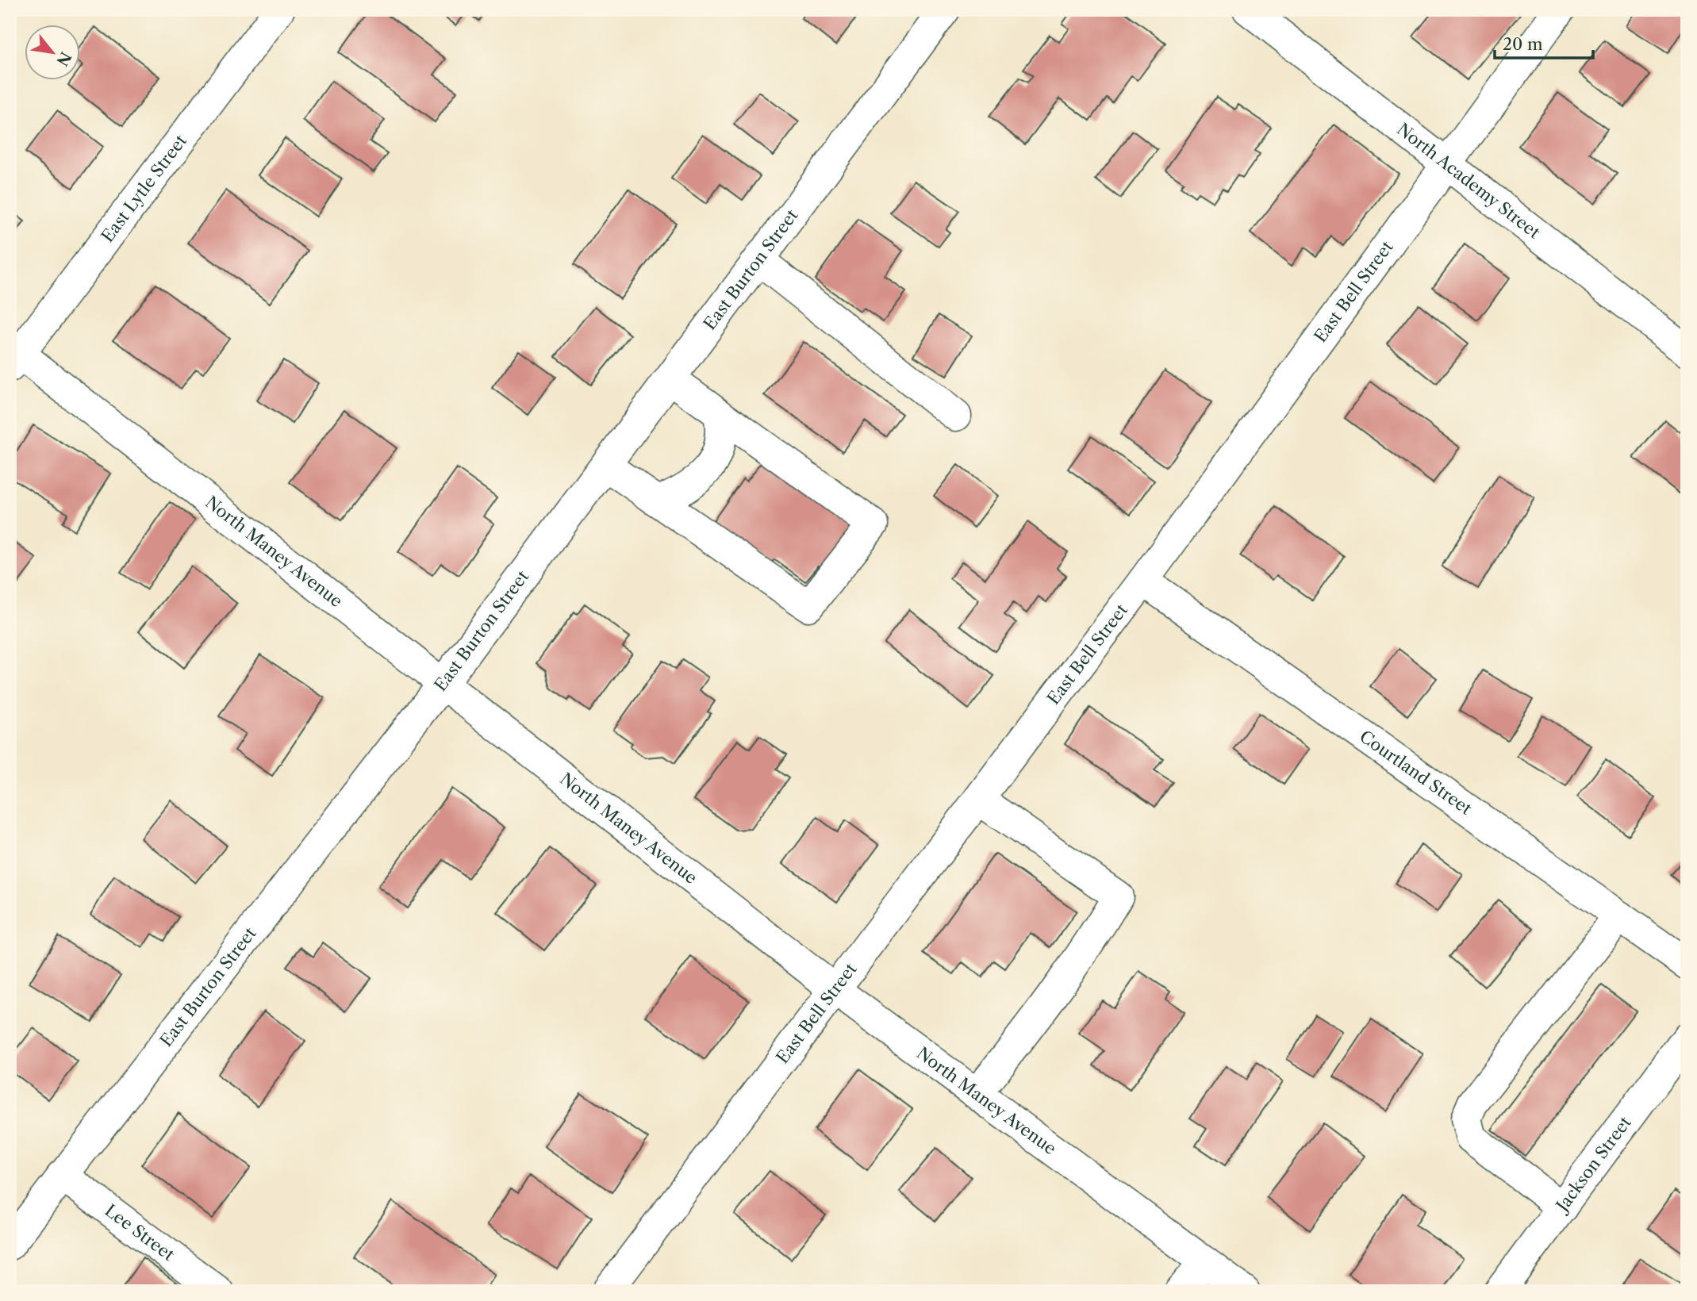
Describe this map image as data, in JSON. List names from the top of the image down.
{
  "streets": {
    "street": [
      "North Academy Street",
      "East Lytle Street",
      "East Burton Street",
      "East Bell Street",
      "North Maney Avenue",
      "Courtland Street",
      "Jackson Street",
      "Lee Street"
    ]
  },
  "crossings": [
    ["North Academy Street", "East Bell Street"],
    ["East Lytle Street", "North Maney Avenue"],
    ["East Burton Street", "North Maney Avenue"],
    ["East Burton Street", "Lee Street"],
    ["East Bell Street", "North Maney Avenue"],
    ["East Bell Street", "Courtland Street"]
  ],
  "scale_bar": "20 m",
  "north": "bottom right"
}
